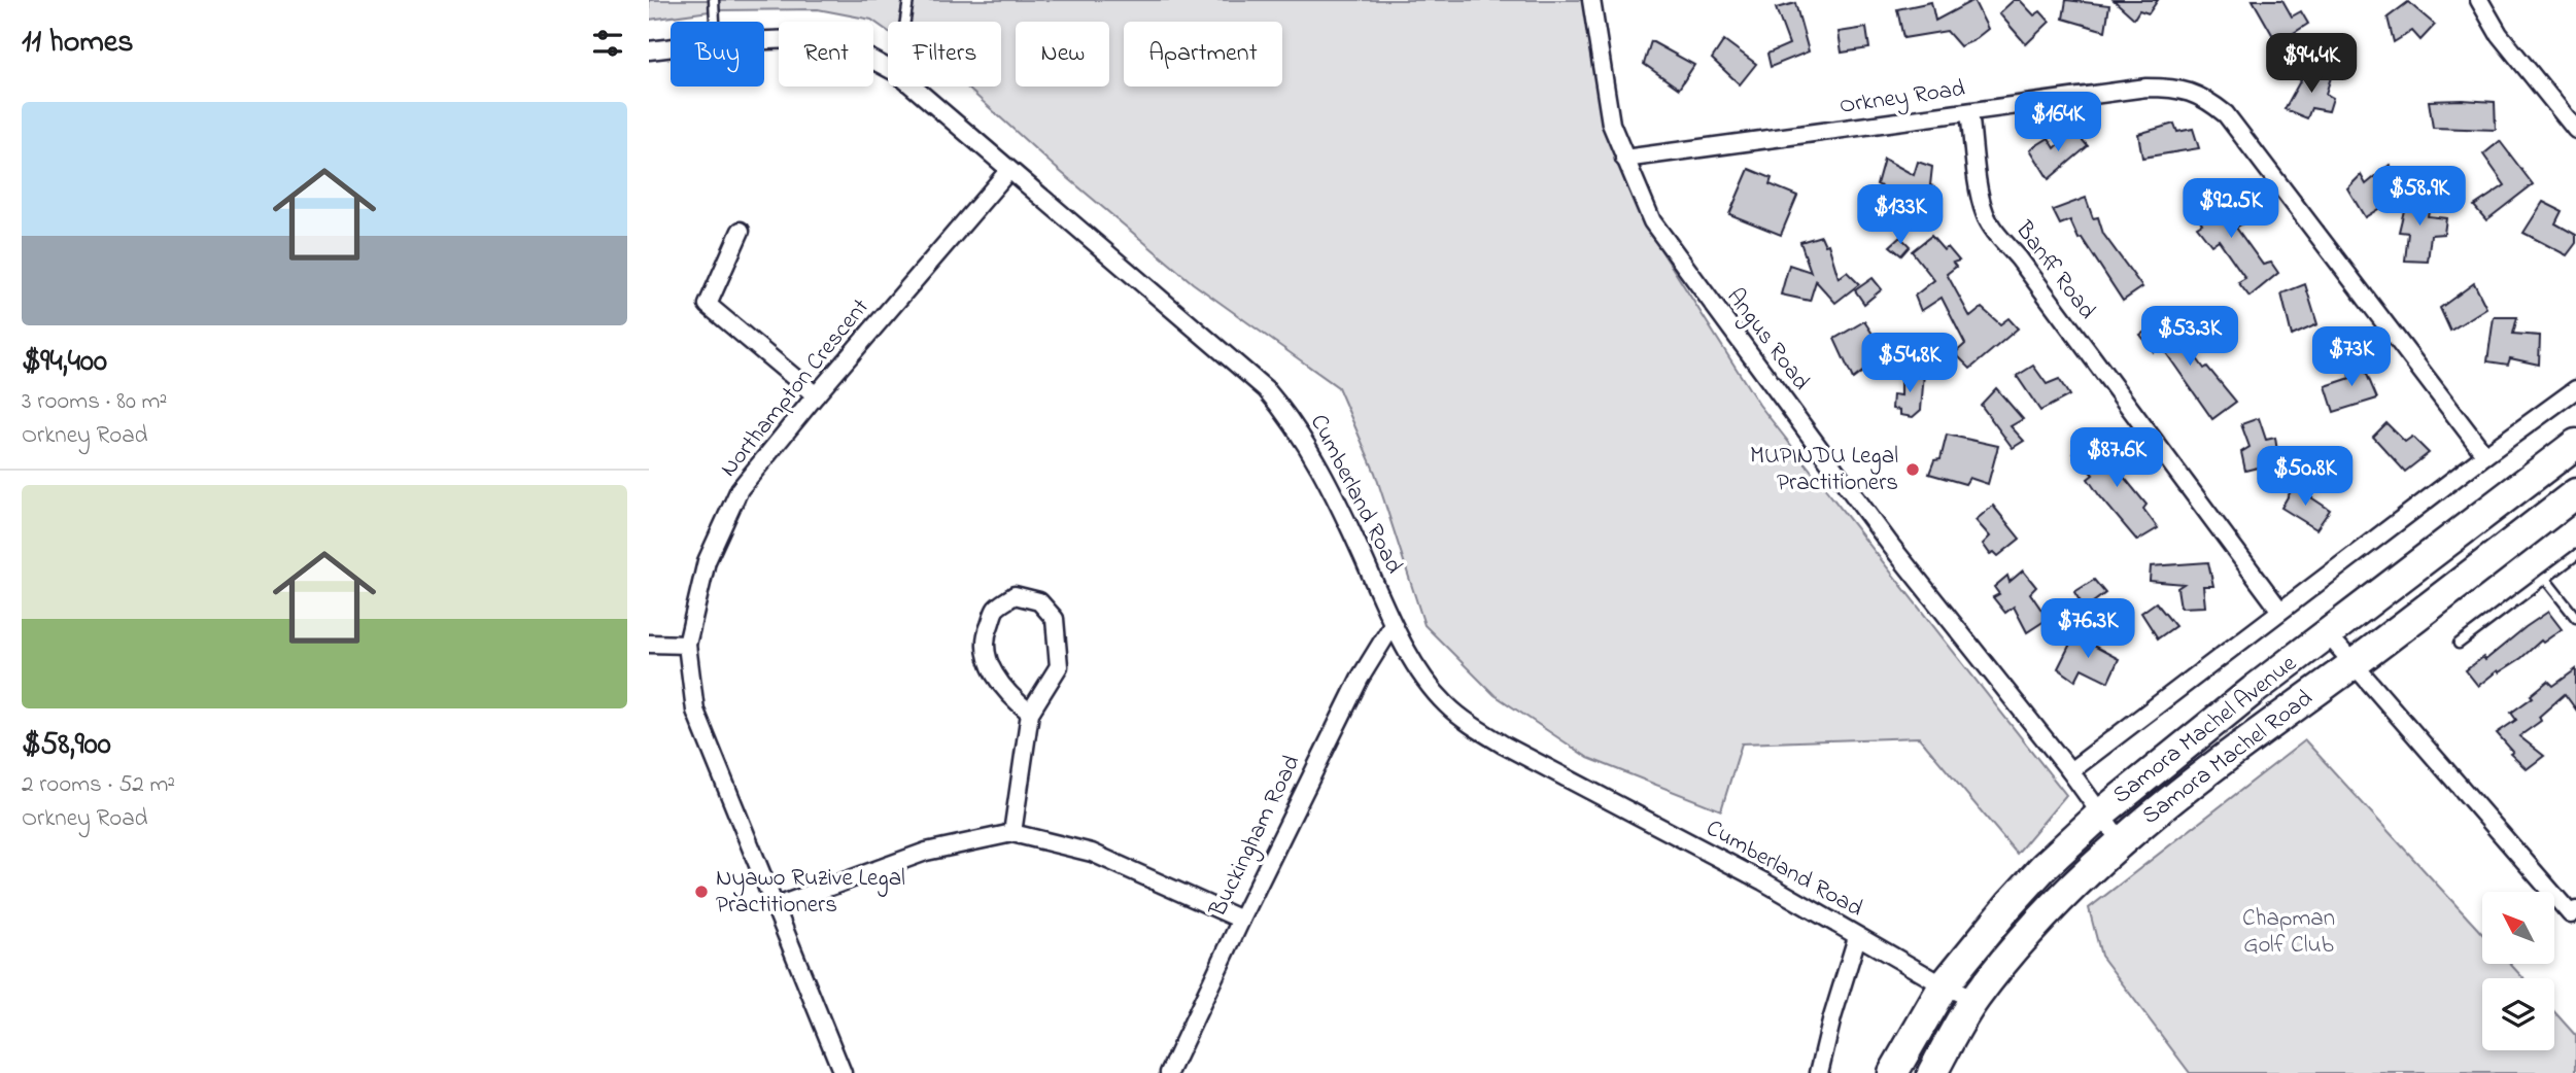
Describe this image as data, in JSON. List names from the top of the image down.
{
  "streets": {
    "highway": ["Samora Machel Avenue", "Samora Machel Road"],
    "street": [
      "Orkney Road",
      "Banff Road",
      "Angus Road",
      "Northampton Crescent",
      "Cumberland Road",
      "Buckingham Road"
    ]
  },
  "crossings": [
    ["Orkney Road", "Banff Road"],
    ["Orkney Road", "Angus Road"],
    ["Orkney Road", "Samora Machel Avenue"],
    ["Banff Road", "Samora Machel Avenue"],
    ["Angus Road", "Samora Machel Avenue"],
    ["Angus Road", "Samora Machel Road"],
    ["Northampton Crescent", "Cumberland Road"],
    ["Cumberland Road", "Samora Machel Avenue"],
    ["Cumberland Road", "Samora Machel Road"],
    ["Cumberland Road", "Buckingham Road"]
  ],
  "parks": ["Chapman Golf Club"],
  "places": ["MUPINDU Legal Practitioners", "Nyawo Ruzive Legal Practitioners"],
  "north": "top left",
  "page": {
    "heading": "11 homes",
    "chip": [
      "Buy",
      "Rent",
      "Filters",
      "New",
      "Apartment"
    ],
    "price": [
      "$94.4K",
      "$164K",
      "$58.9K",
      "$92.5K",
      "$133K",
      "$53.3K",
      "$73K",
      "$54.8K",
      "$87.6K",
      "$50.8K",
      "$76.3K"
    ],
    "list": [
      {
        "name": "$94,400",
        "note": "3 rooms · 80 m² · Orkney Road"
      },
      {
        "name": "$58,900",
        "note": "2 rooms · 52 m² · Orkney Road"
      }
    ]
  }
}
